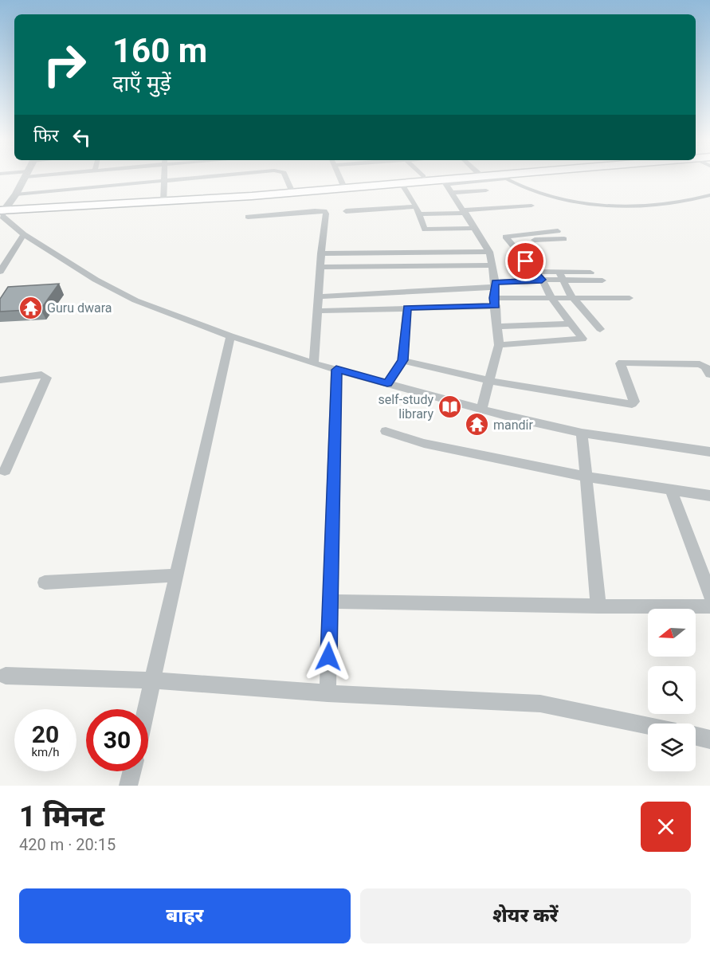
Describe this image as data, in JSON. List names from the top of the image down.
{
  "places": {
    "temple": ["Guru dwara", "mandir"],
    "library": ["self-study library"]
  },
  "north": "left",
  "page": {
    "turn": ["160 m", "दाएँ मुड़ें"],
    "then": "फिर",
    "speed": "20 km/h",
    "limit": "30",
    "heading": ["1 मिनट", "420 m · 20:15"],
    "buttons": ["बाहर", "शेयर करें"]
  }
}
